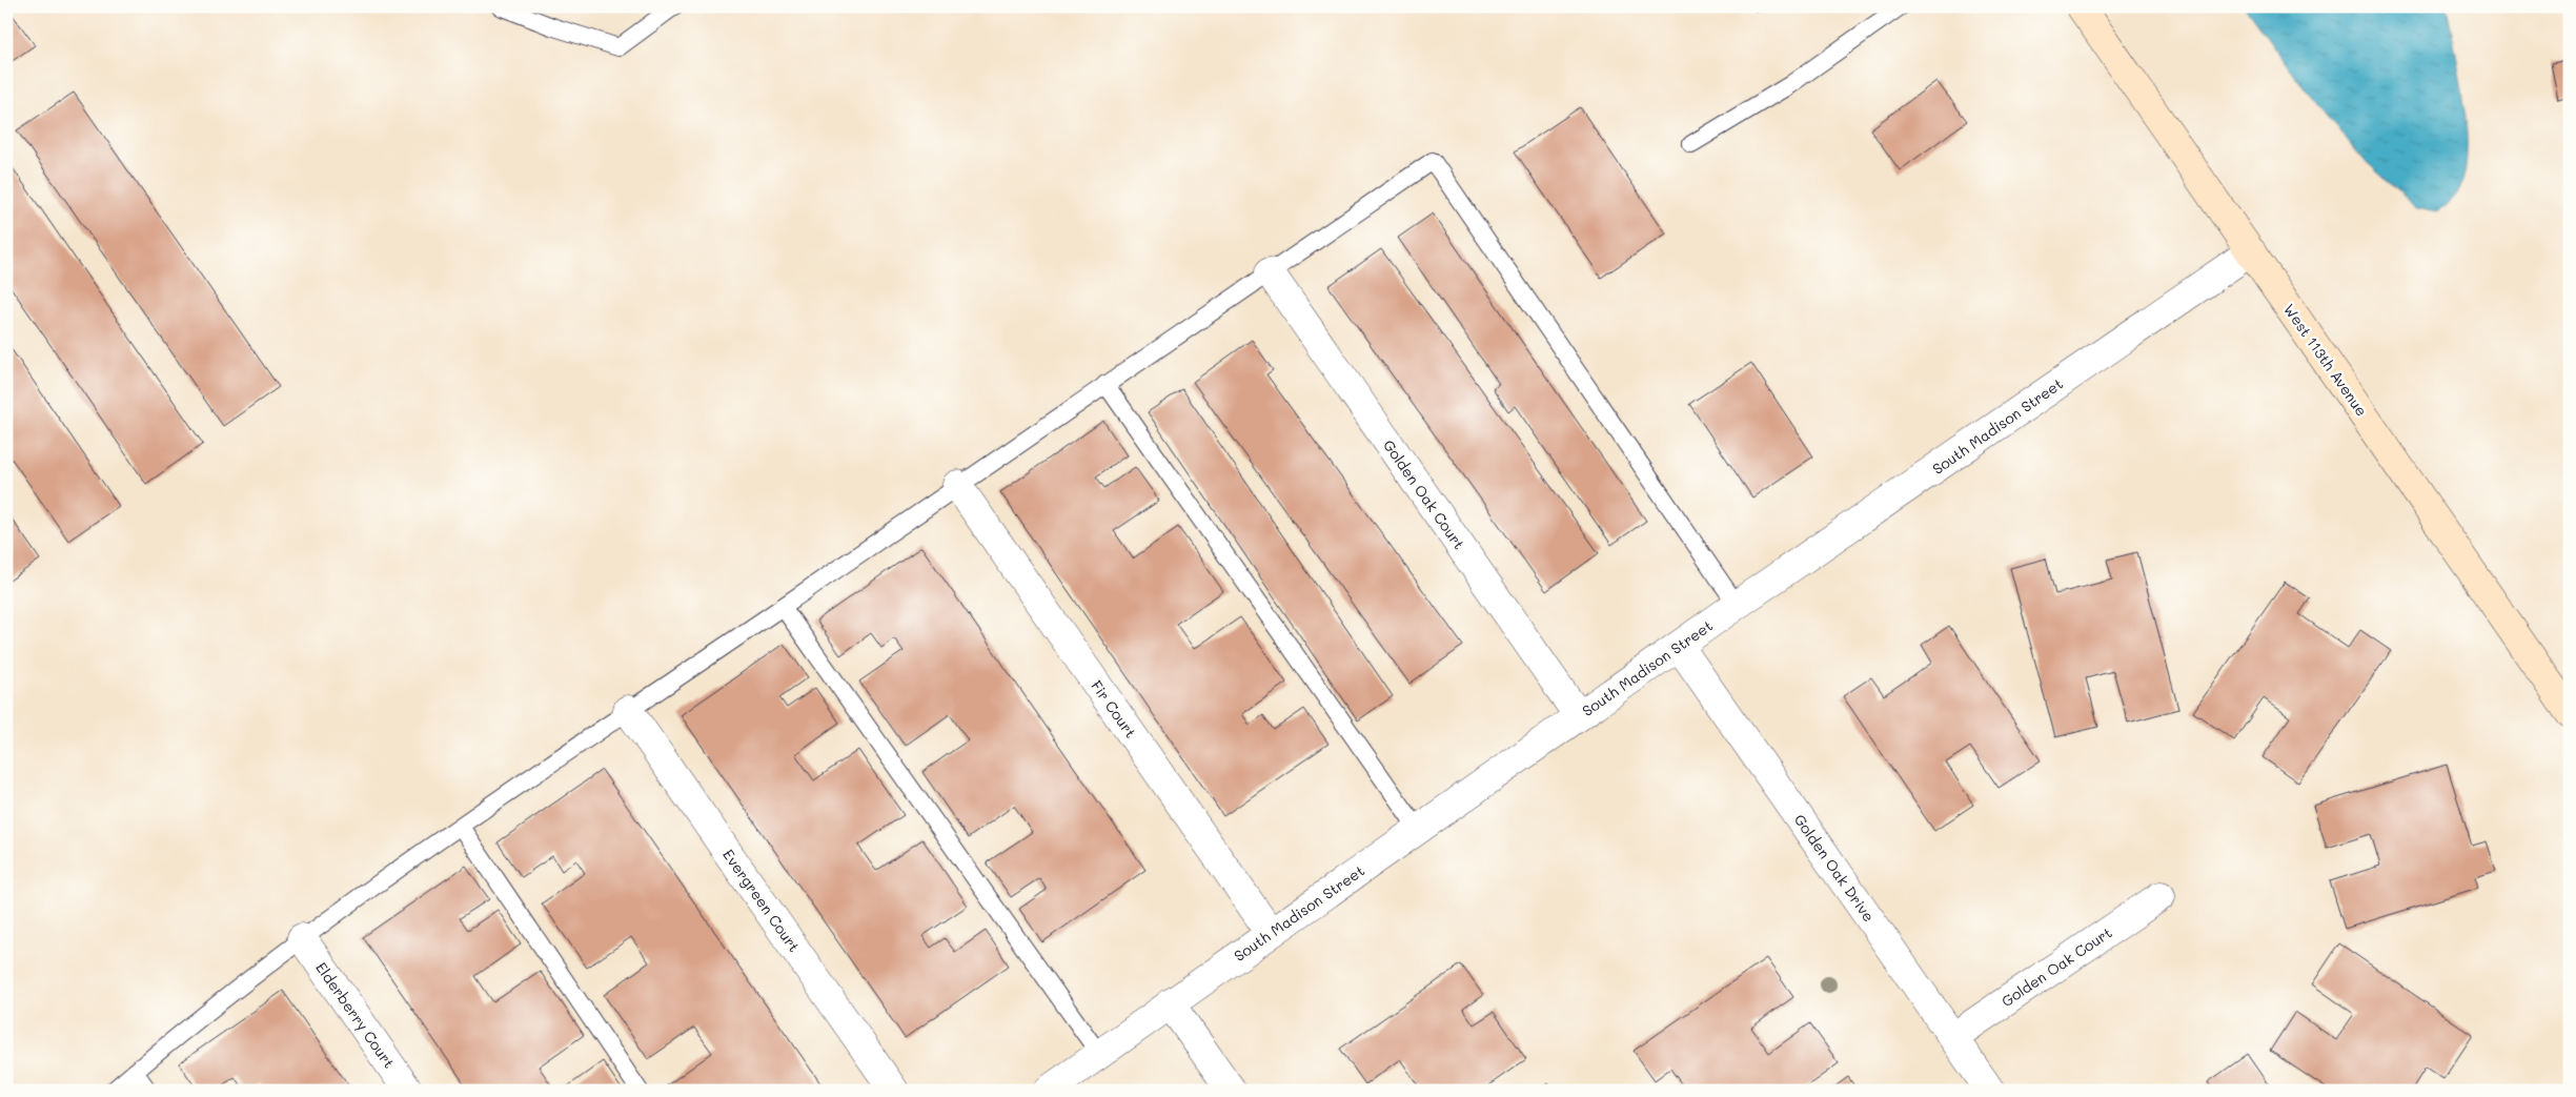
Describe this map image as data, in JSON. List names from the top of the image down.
{
  "streets": {
    "street": [
      "West 113th Avenue",
      "South Madison Street",
      "Golden Oak Court",
      "Fir Court",
      "Golden Oak Drive",
      "Evergreen Court",
      "Elderberry Court"
    ]
  },
  "crossings": [
    ["West 113th Avenue", "South Madison Street"],
    ["South Madison Street", "Golden Oak Court"],
    ["South Madison Street", "Fir Court"],
    ["South Madison Street", "Golden Oak Drive"],
    ["Golden Oak Court", "Golden Oak Drive"]
  ]
}
